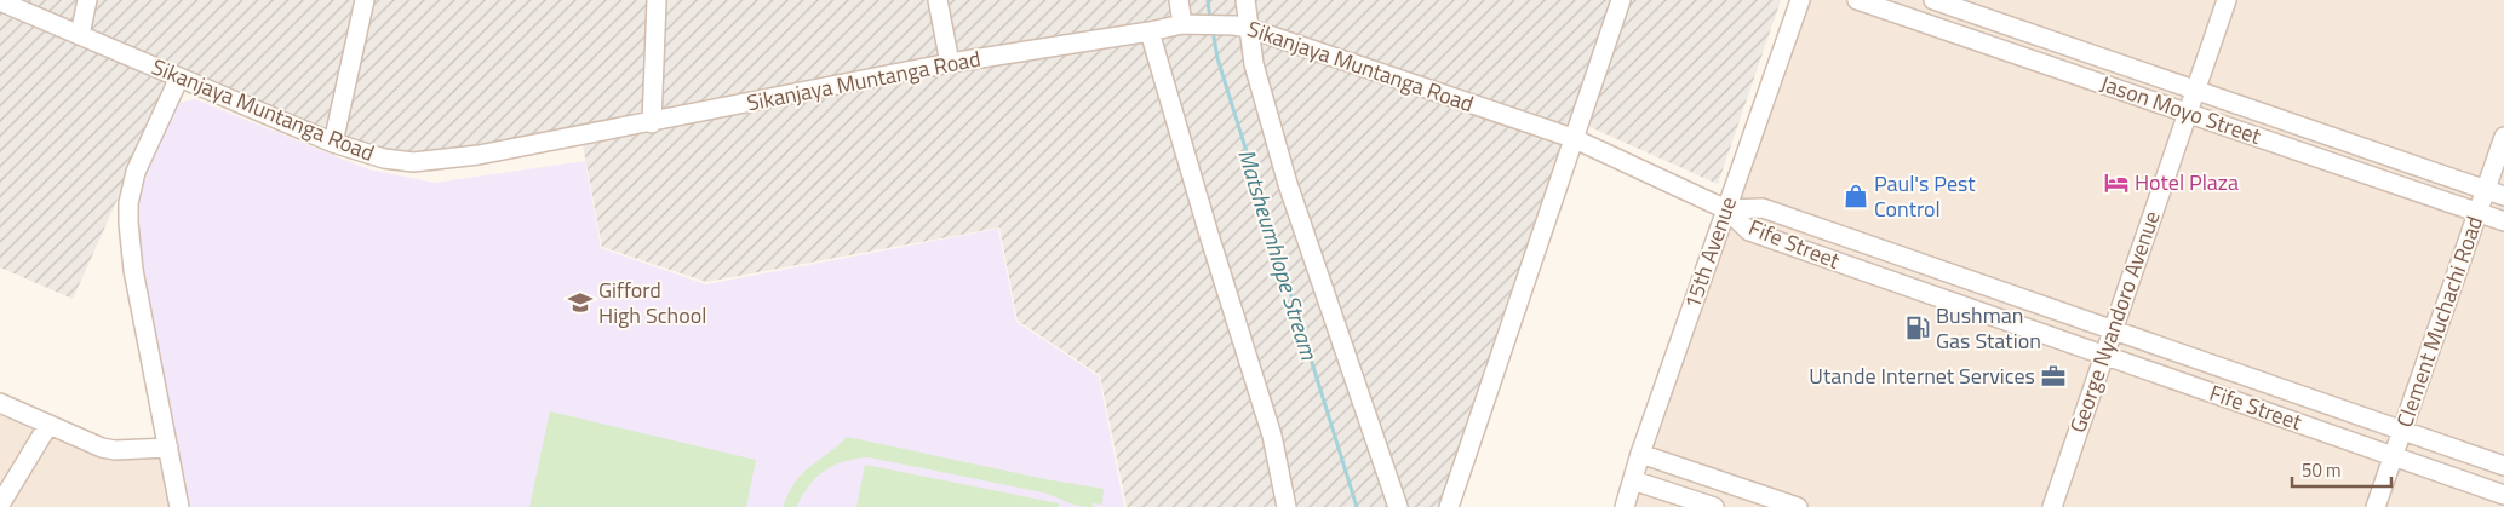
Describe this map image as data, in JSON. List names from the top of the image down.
{
  "streets": {
    "street": [
      "Sikanjaya Muntanga Road",
      "Jason Moyo Street",
      "Fife Street",
      "15th Avenue",
      "George Nyandoro Avenue",
      "Clement Muchachi Road"
    ]
  },
  "crossings": [
    ["Sikanjaya Muntanga Road", "Fife Street"],
    ["Sikanjaya Muntanga Road", "15th Avenue"],
    ["Jason Moyo Street", "George Nyandoro Avenue"],
    ["Jason Moyo Street", "Clement Muchachi Road"],
    ["Fife Street", "15th Avenue"],
    ["Fife Street", "George Nyandoro Avenue"],
    ["Fife Street", "Clement Muchachi Road"]
  ],
  "water": ["Matsheumhlope Stream"],
  "places": {
    "hotel": ["Hotel Plaza"],
    "shop": ["Paul's Pest Control"],
    "school or university": ["Gifford High School"],
    "fuel station": ["Bushman Gas Station"],
    "office": ["Utande Internet Services"]
  },
  "scale_bar": "50 m"
}
